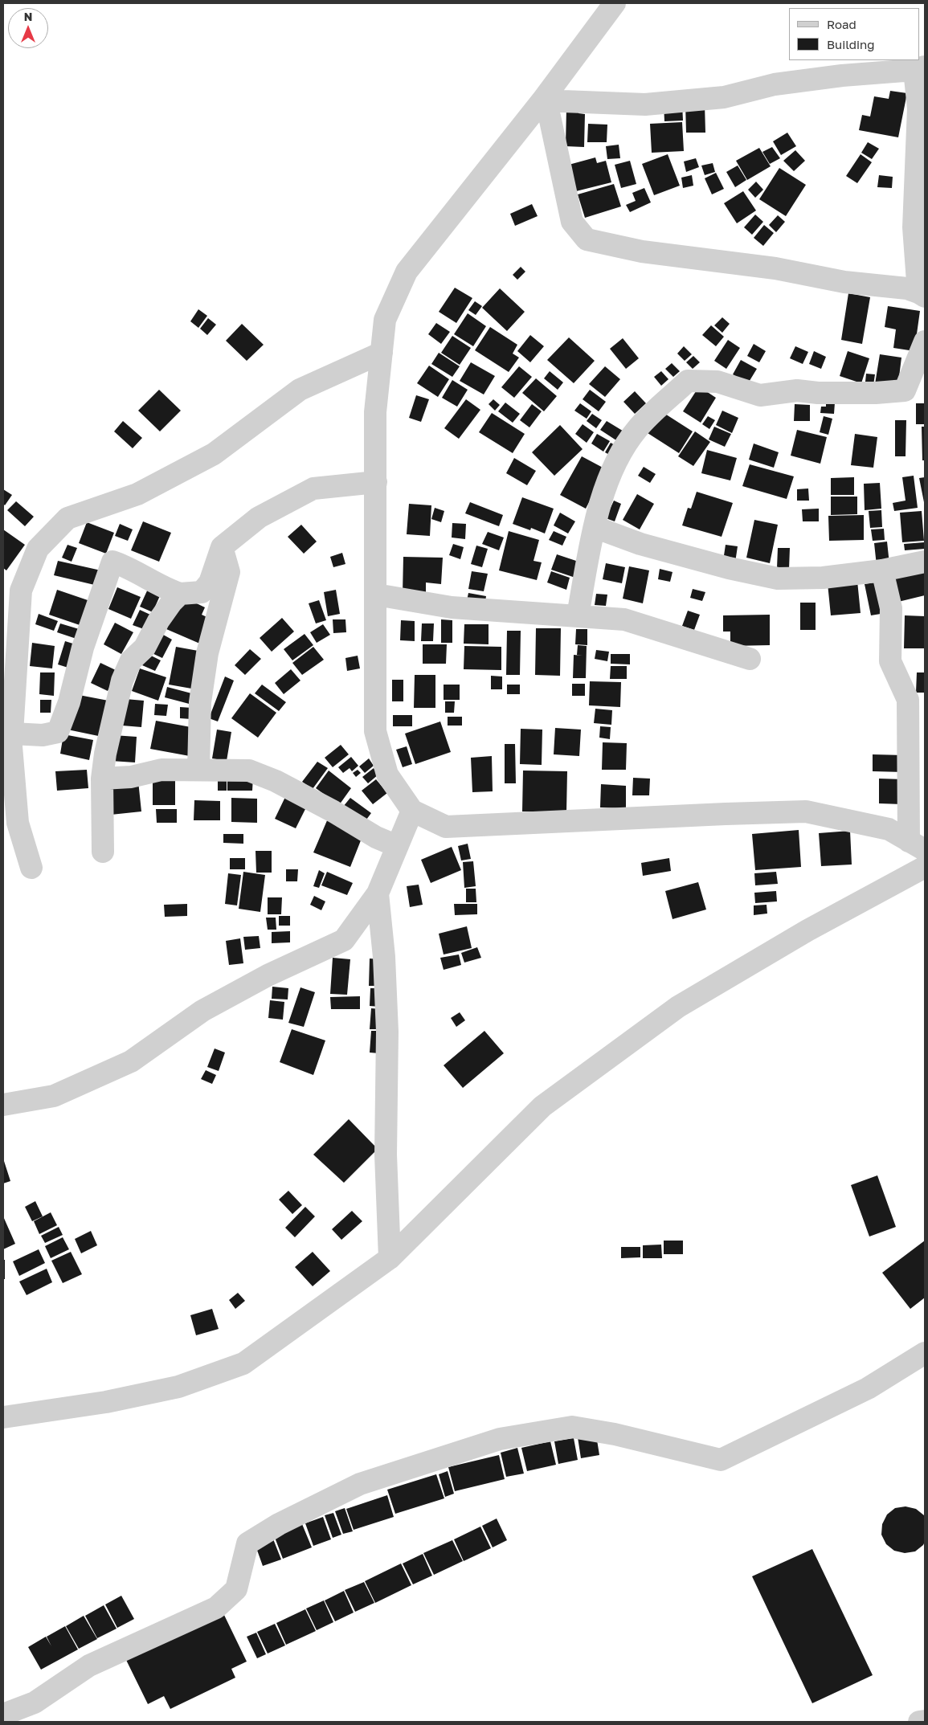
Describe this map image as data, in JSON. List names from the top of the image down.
{
  "legend": ["Road", "Building"],
  "north": "top"
}
